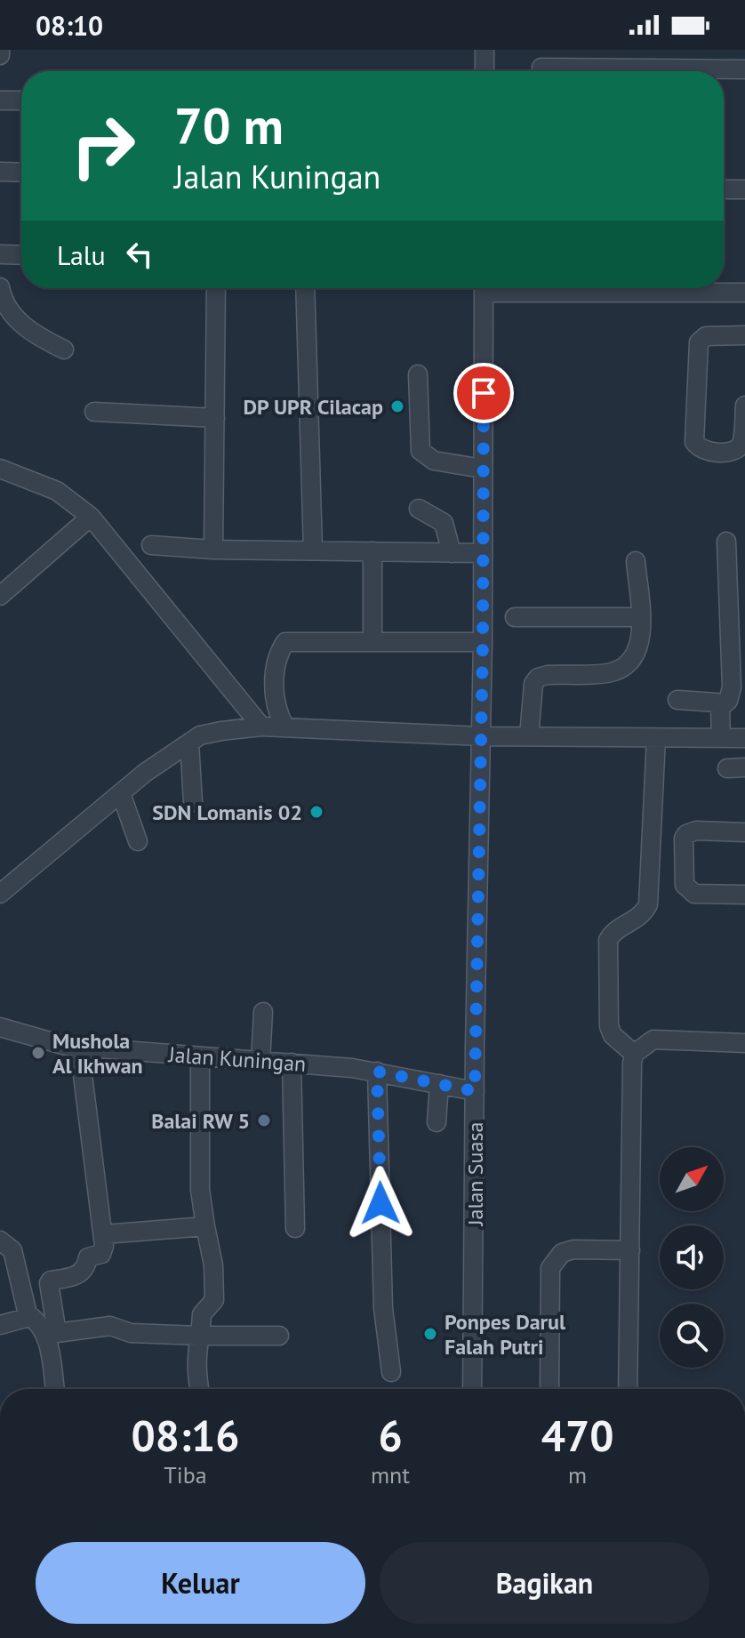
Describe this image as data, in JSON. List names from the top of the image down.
{
  "streets": {
    "street": ["Jalan Kuningan", "Jalan Suasa"]
  },
  "crossings": [
    ["Jalan Kuningan", "Jalan Suasa"]
  ],
  "places": [
    "DP UPR Cilacap",
    "SDN Lomanis 02",
    "Mushola Al Ikhwan",
    "Balai RW 5",
    "Ponpes Darul Falah Putri"
  ],
  "north": "top right",
  "page": {
    "status": "08:10",
    "turn": ["70 m", "Jalan Kuningan"],
    "then": "Lalu",
    "eta": [
      "08:16",
      "Tiba",
      "6",
      "mnt",
      "470",
      "m"
    ],
    "buttons": ["Keluar", "Bagikan"]
  }
}
